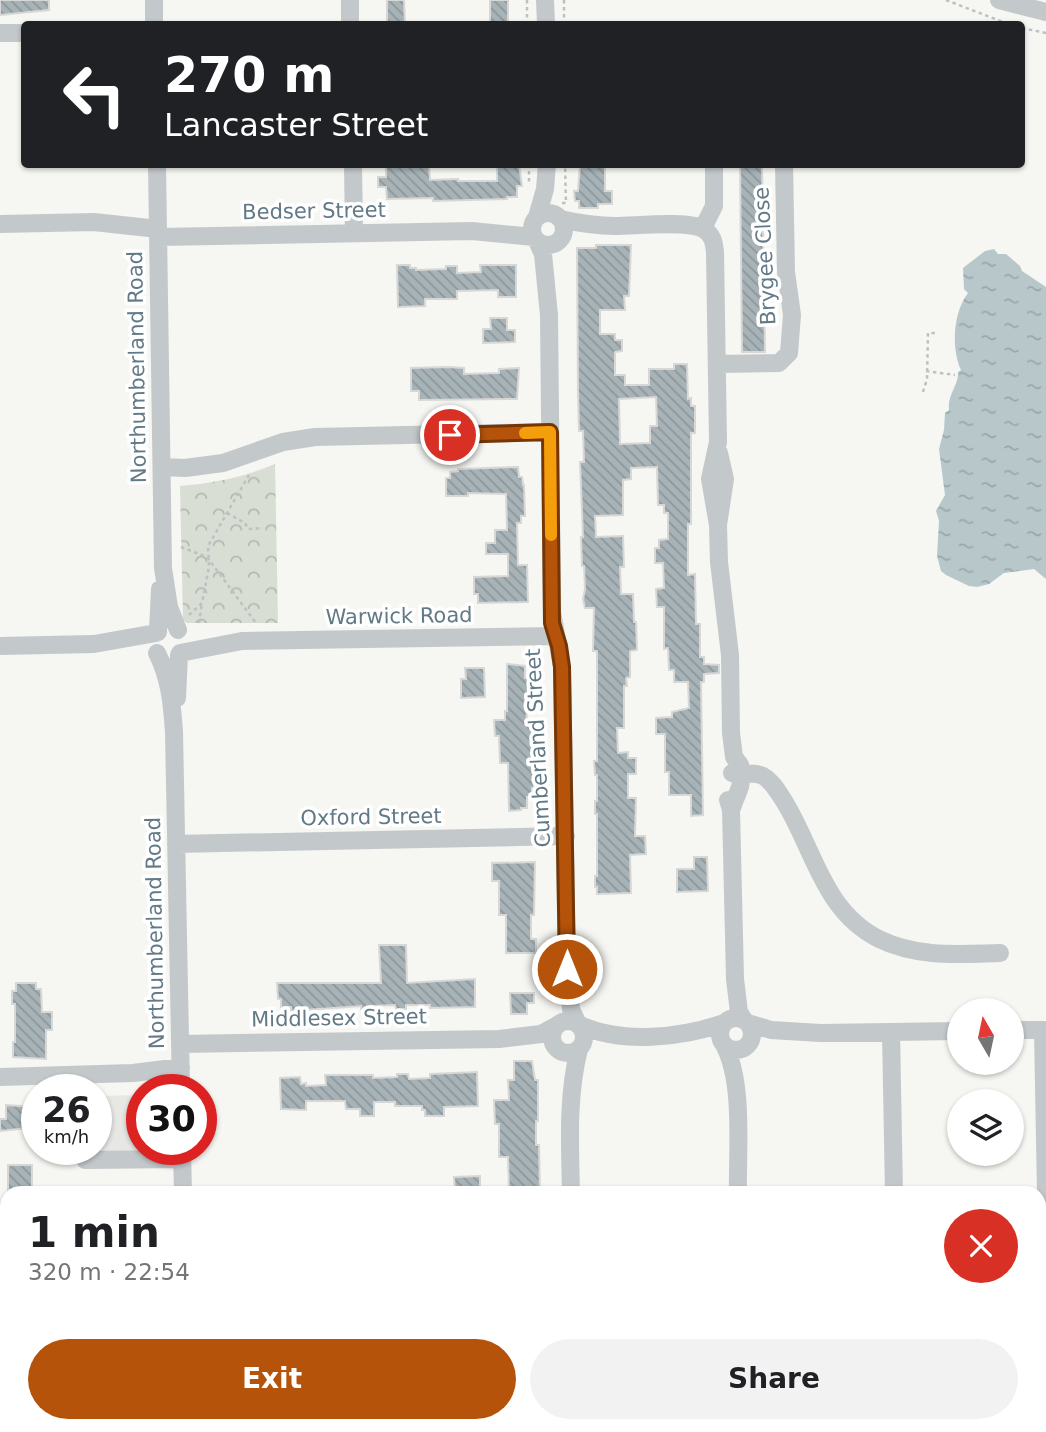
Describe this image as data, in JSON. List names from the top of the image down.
{
  "streets": {
    "street": [
      "Bedser Street",
      "Brygee Close",
      "Northumberland Road",
      "Warwick Road",
      "Cumberland Street",
      "Oxford Street",
      "Middlesex Street"
    ]
  },
  "crossings": [
    ["Bedser Street", "Northumberland Road"],
    ["Bedser Street", "Cumberland Street"],
    ["Northumberland Road", "Warwick Road"],
    ["Northumberland Road", "Oxford Street"],
    ["Northumberland Road", "Middlesex Street"],
    ["Warwick Road", "Cumberland Street"],
    ["Cumberland Street", "Oxford Street"],
    ["Cumberland Street", "Middlesex Street"]
  ],
  "north": "top",
  "page": {
    "turn": ["270 m", "Lancaster Street"],
    "speed": "26 km/h",
    "limit": "30",
    "heading": ["1 min", "320 m · 22:54"],
    "buttons": ["Exit", "Share"]
  }
}
